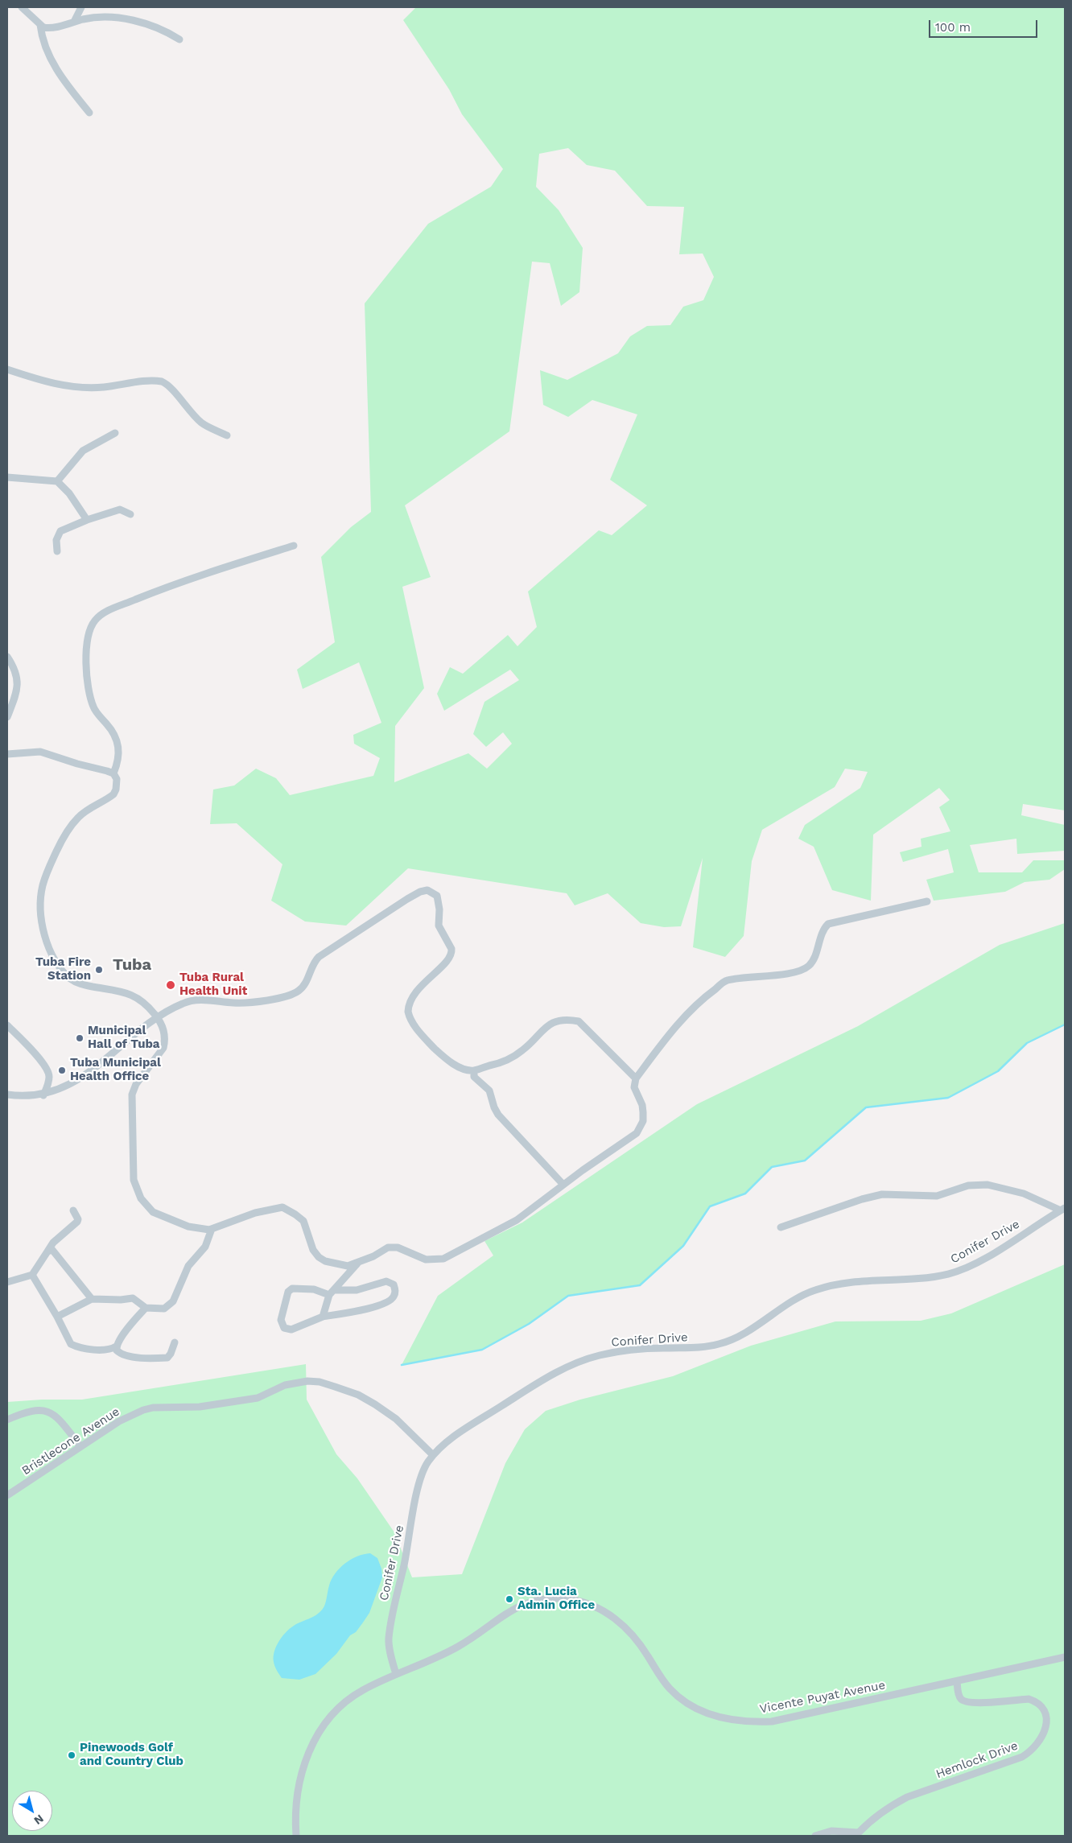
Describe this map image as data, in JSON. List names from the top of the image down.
{
  "streets": {
    "street": [
      "Conifer Drive",
      "Bristlecone Avenue",
      "Vicente Puyat Avenue",
      "Hemlock Drive"
    ]
  },
  "crossings": [
    ["Conifer Drive", "Bristlecone Avenue"],
    ["Conifer Drive", "Vicente Puyat Avenue"],
    ["Vicente Puyat Avenue", "Hemlock Drive"]
  ],
  "districts": ["Tuba"],
  "places": [
    "Tuba Fire Station",
    "Tuba Rural Health Unit",
    "Municipal Hall of Tuba",
    "Tuba Municipal Health Office",
    "Sta. Lucia Admin Office",
    "Pinewoods Golf and Country Club"
  ],
  "scale_bar": "100 m",
  "north": "bottom right"
}
